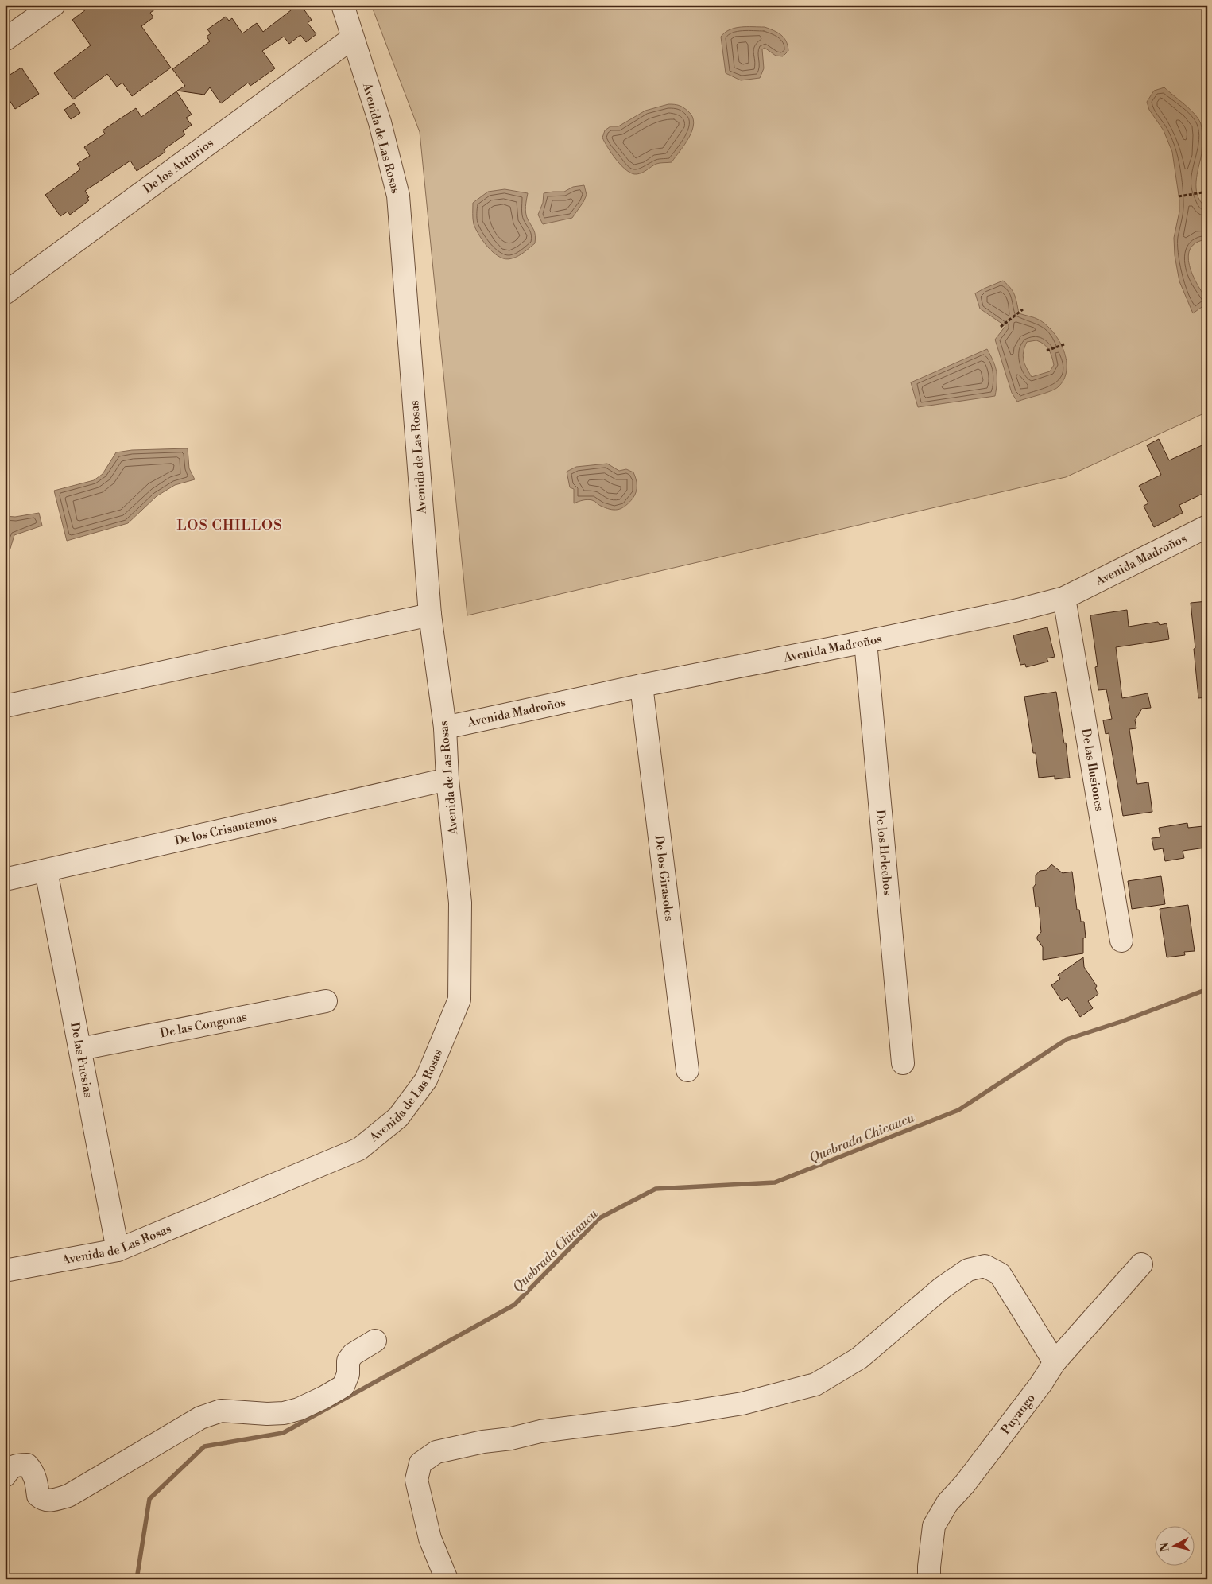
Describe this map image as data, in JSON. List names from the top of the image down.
{
  "streets": {
    "street": [
      "Avenida de Las Rosas",
      "De los Anturios",
      "Avenida Madroños",
      "De las Ilusiones",
      "De los Crisantemos",
      "De los Helechos",
      "De los Girasoles",
      "De las Congonas",
      "De las Fucsias",
      "Puyango"
    ]
  },
  "crossings": [
    ["Avenida de Las Rosas", "De los Anturios"],
    ["Avenida de Las Rosas", "Avenida Madroños"],
    ["Avenida de Las Rosas", "De los Crisantemos"],
    ["Avenida de Las Rosas", "De las Fucsias"],
    ["Avenida Madroños", "De las Ilusiones"],
    ["Avenida Madroños", "De los Helechos"],
    ["Avenida Madroños", "De los Girasoles"],
    ["De los Crisantemos", "De las Fucsias"],
    ["De las Congonas", "De las Fucsias"]
  ],
  "districts": ["LOS CHILLOS"],
  "water": ["Quebrada Chicaucu"],
  "north": "left"
}
